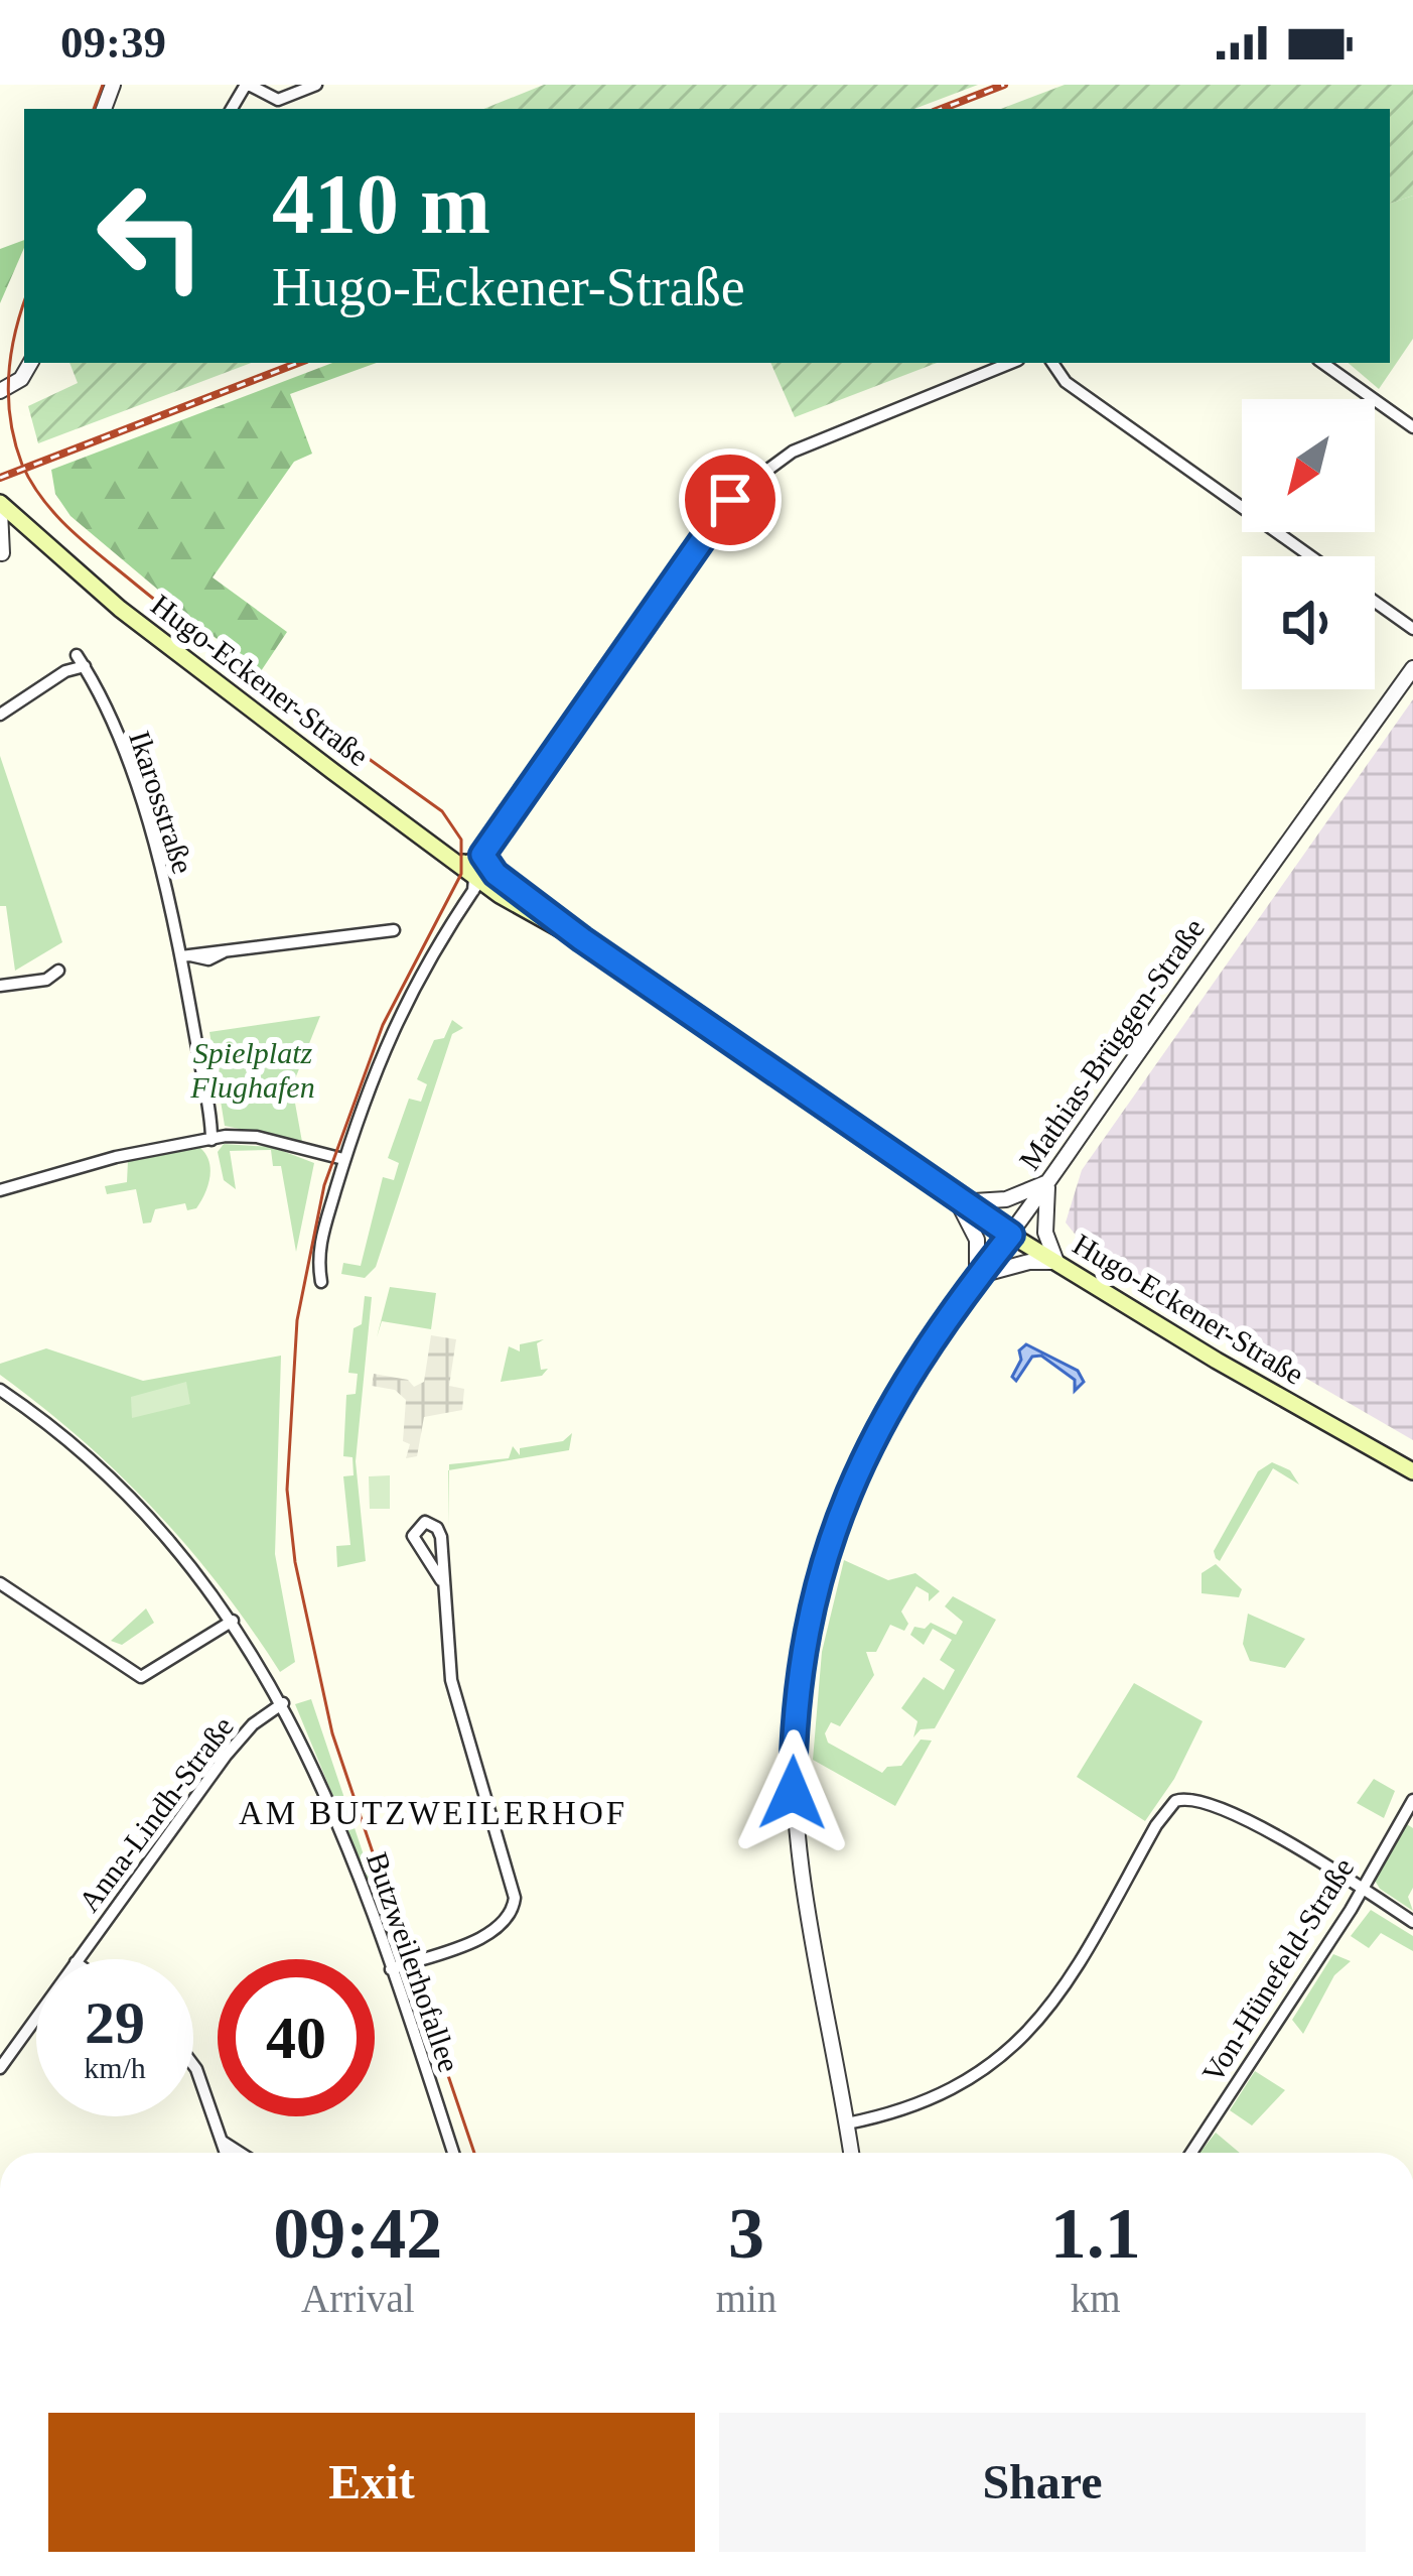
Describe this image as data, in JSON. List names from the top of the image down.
{
  "streets": {
    "main road": ["Hugo-Eckener-Straße"],
    "street": [
      "Ikarosstraße",
      "Mathias-Brüggen-Straße",
      "Anna-Lindh-Straße",
      "Butzweilerhofallee",
      "Von-Hünefeld-Straße"
    ]
  },
  "crossings": [
    ["Hugo-Eckener-Straße", "Mathias-Brüggen-Straße"],
    ["Anna-Lindh-Straße", "Butzweilerhofallee"]
  ],
  "districts": ["AM BUTZWEILERHOF"],
  "parks": ["Spielplatz Flughafen"],
  "north": "bottom left",
  "page": {
    "status": "09:39",
    "turn": ["410 m", "Hugo-Eckener-Straße"],
    "speed": "29 km/h",
    "limit": "40",
    "eta": [
      "09:42",
      "Arrival",
      "3",
      "min",
      "1.1",
      "km"
    ],
    "buttons": ["Exit", "Share"]
  }
}
